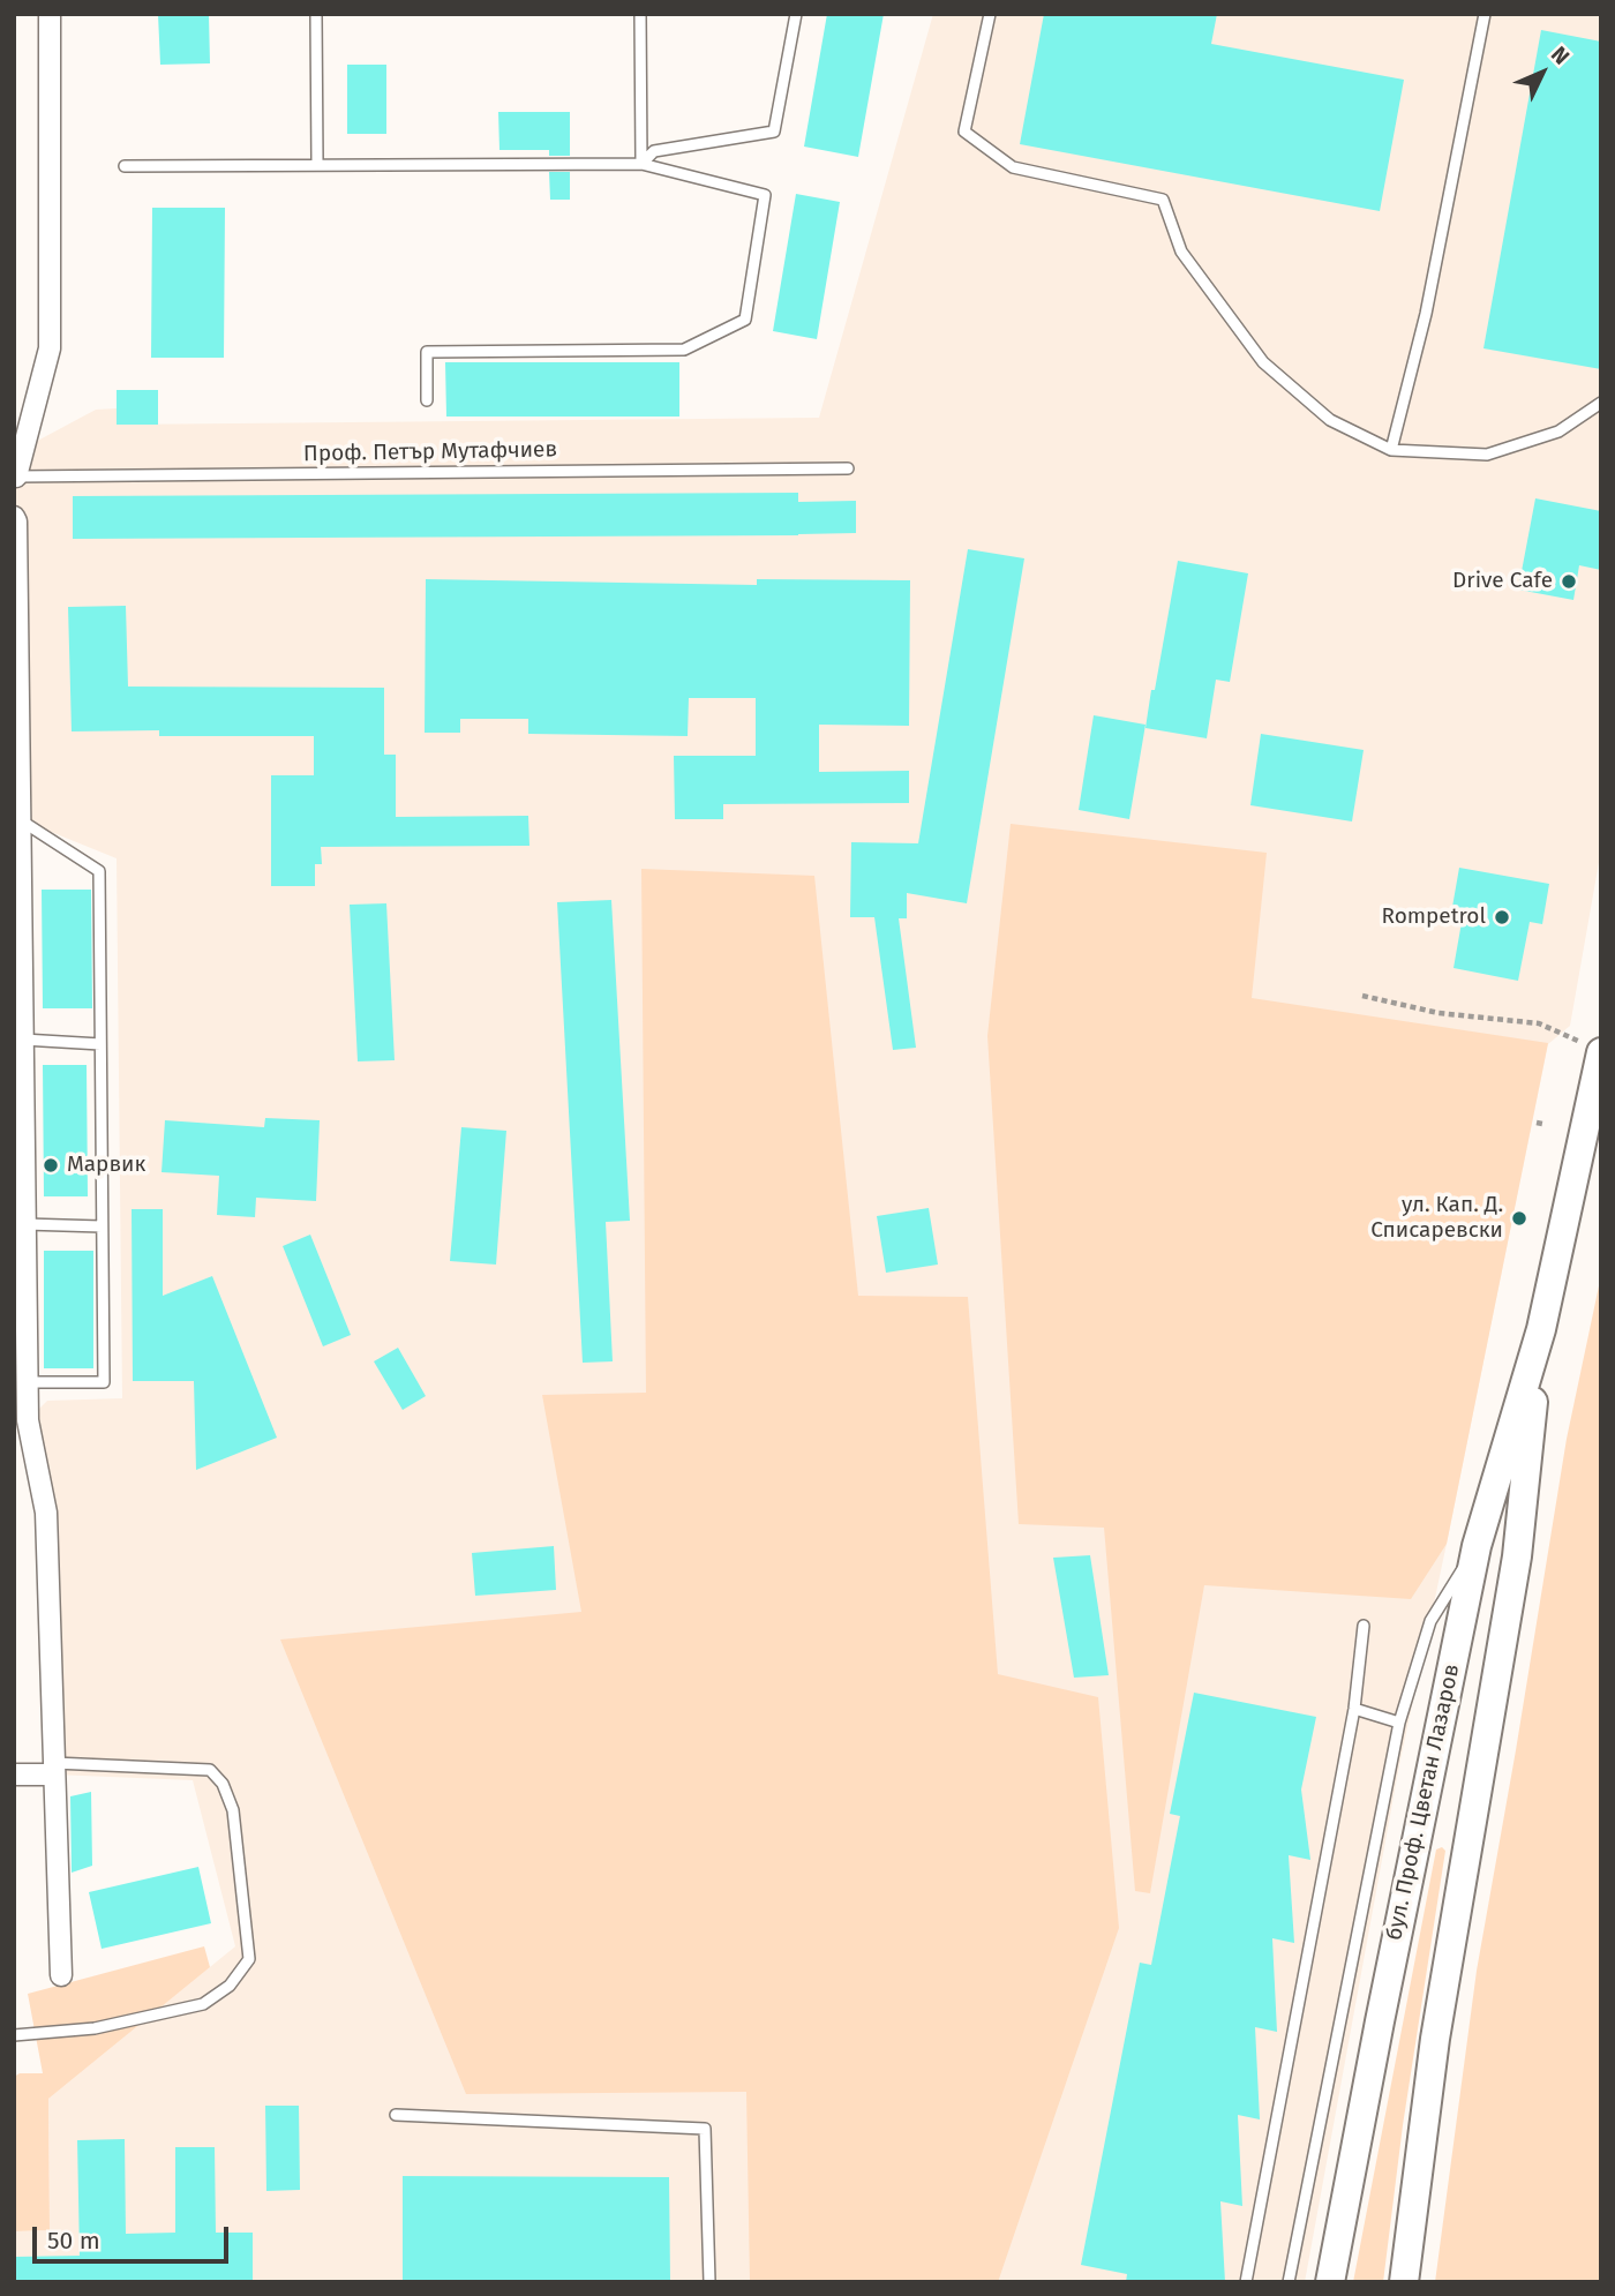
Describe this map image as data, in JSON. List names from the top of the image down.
{
  "streets": {
    "main road": ["бул. Проф. Цветан Лазаров"],
    "lane": ["Проф. Петър Мутафчиев"]
  },
  "places": [
    "Drive Cafe",
    "Rompetrol",
    "Марвик",
    "ул. Кап. Д. Списаревски"
  ],
  "scale_bar": "50 m",
  "north": "top right"
}
